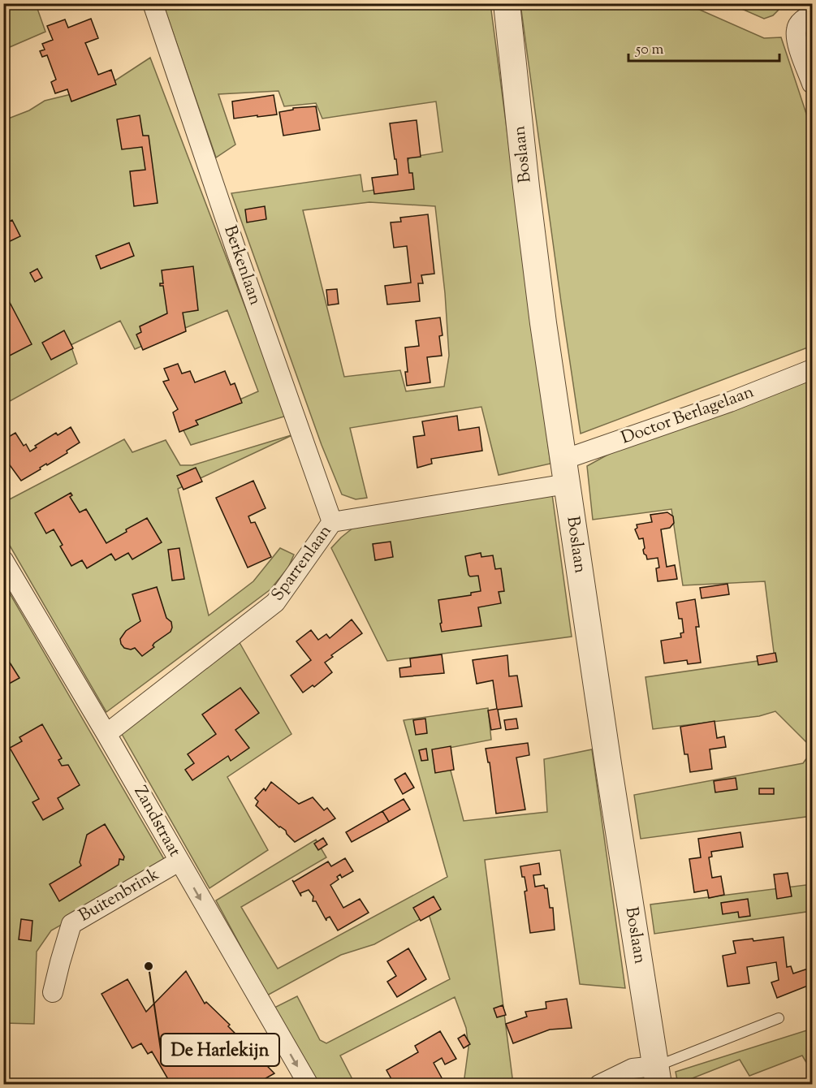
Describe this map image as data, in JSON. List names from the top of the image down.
{
  "streets": {
    "street": [
      "Boslaan",
      "Berkenlaan",
      "Doctor Berlagelaan",
      "Sparrenlaan",
      "Zandstraat",
      "Buitenbrink"
    ]
  },
  "crossings": [
    ["Boslaan", "Doctor Berlagelaan"],
    ["Boslaan", "Sparrenlaan"],
    ["Berkenlaan", "Sparrenlaan"],
    ["Doctor Berlagelaan", "Sparrenlaan"],
    ["Sparrenlaan", "Zandstraat"],
    ["Zandstraat", "Buitenbrink"]
  ],
  "one_way": ["Zandstraat"],
  "places": ["De Harlekijn"],
  "scale_bar": "50 m"
}
